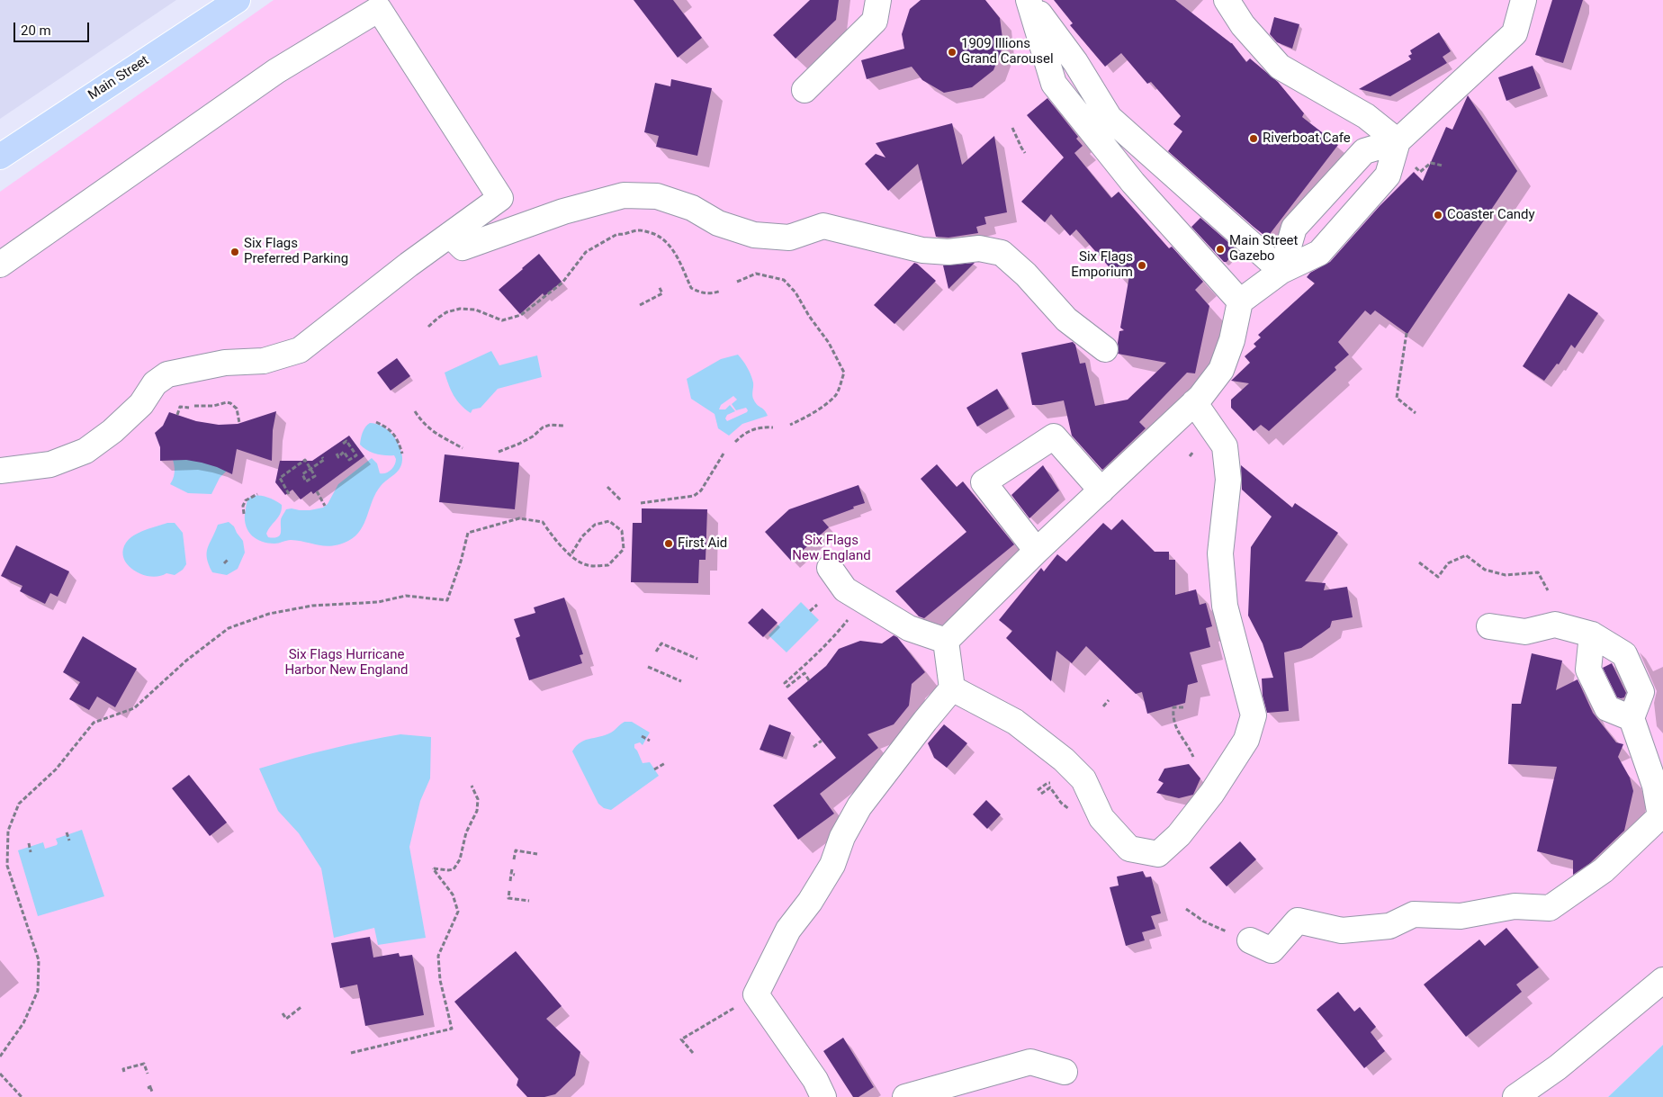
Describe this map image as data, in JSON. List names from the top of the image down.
{
  "streets": {
    "main road": ["Main Street"]
  },
  "parks": ["Six Flags New England", "Six Flags Hurricane Harbor New England"],
  "places": [
    "1909 Illions Grand Carousel",
    "Riverboat Cafe",
    "Coaster Candy",
    "Main Street Gazebo",
    "Six Flags Preferred Parking",
    "Six Flags Emporium",
    "First Aid"
  ],
  "scale_bar": "20 m"
}
